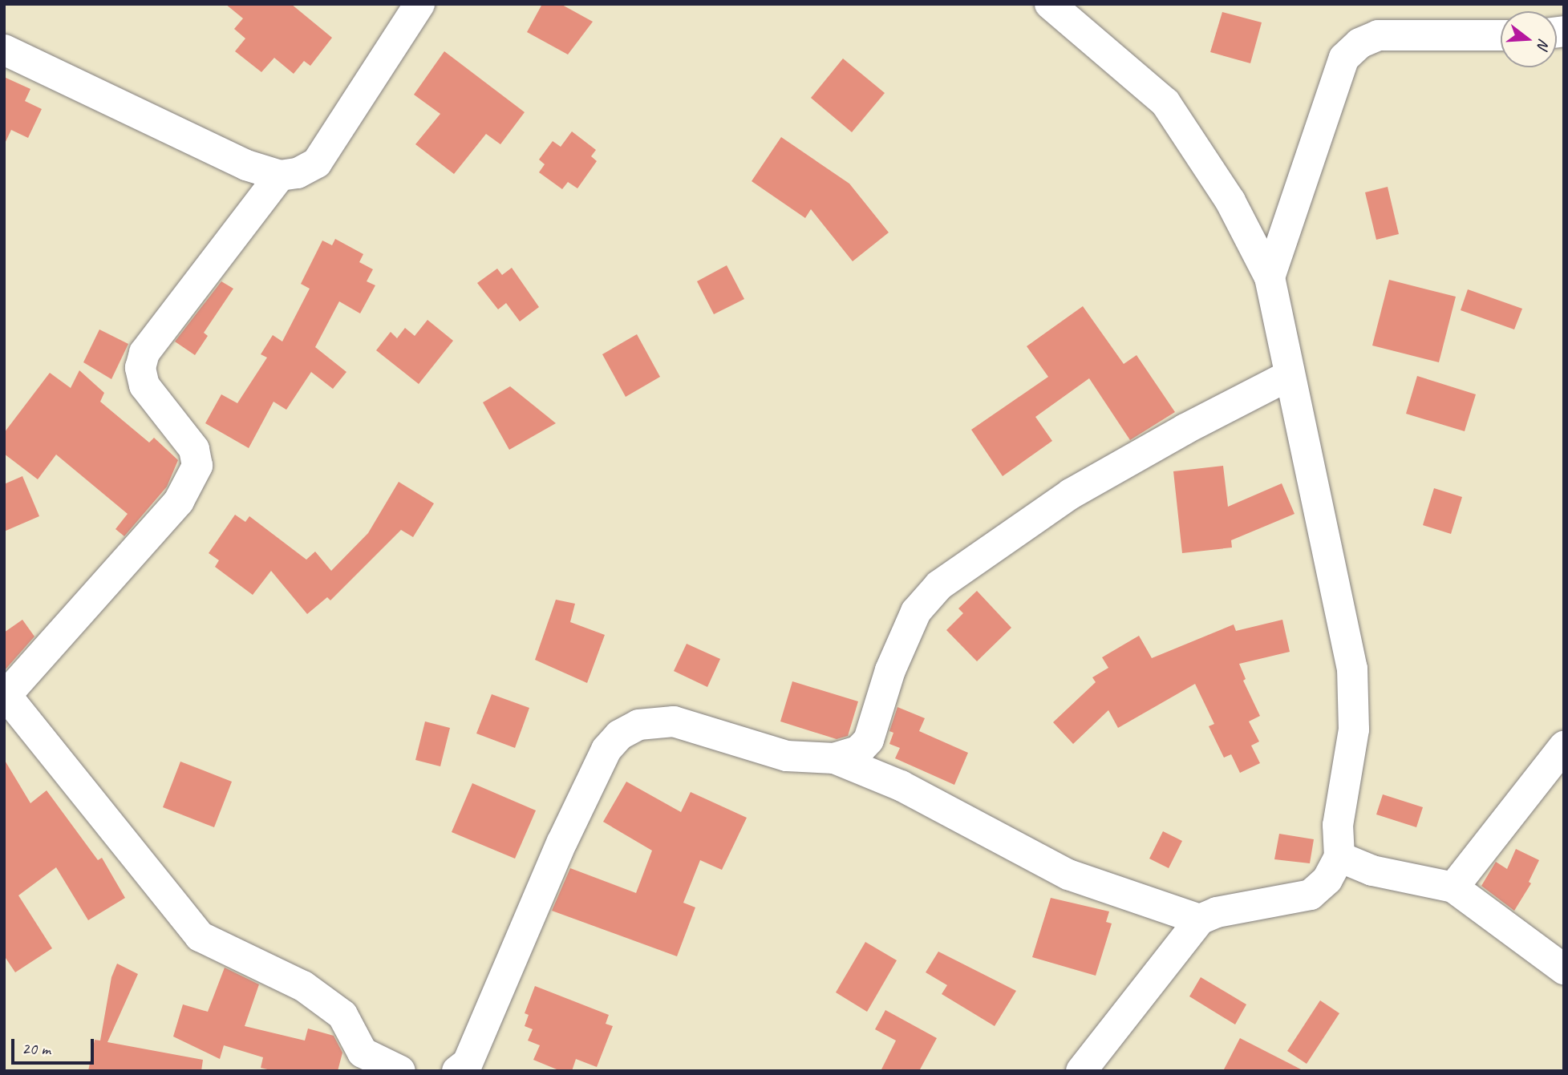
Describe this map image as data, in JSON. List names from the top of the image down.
{
  "scale_bar": "20 m",
  "north": "right"
}
